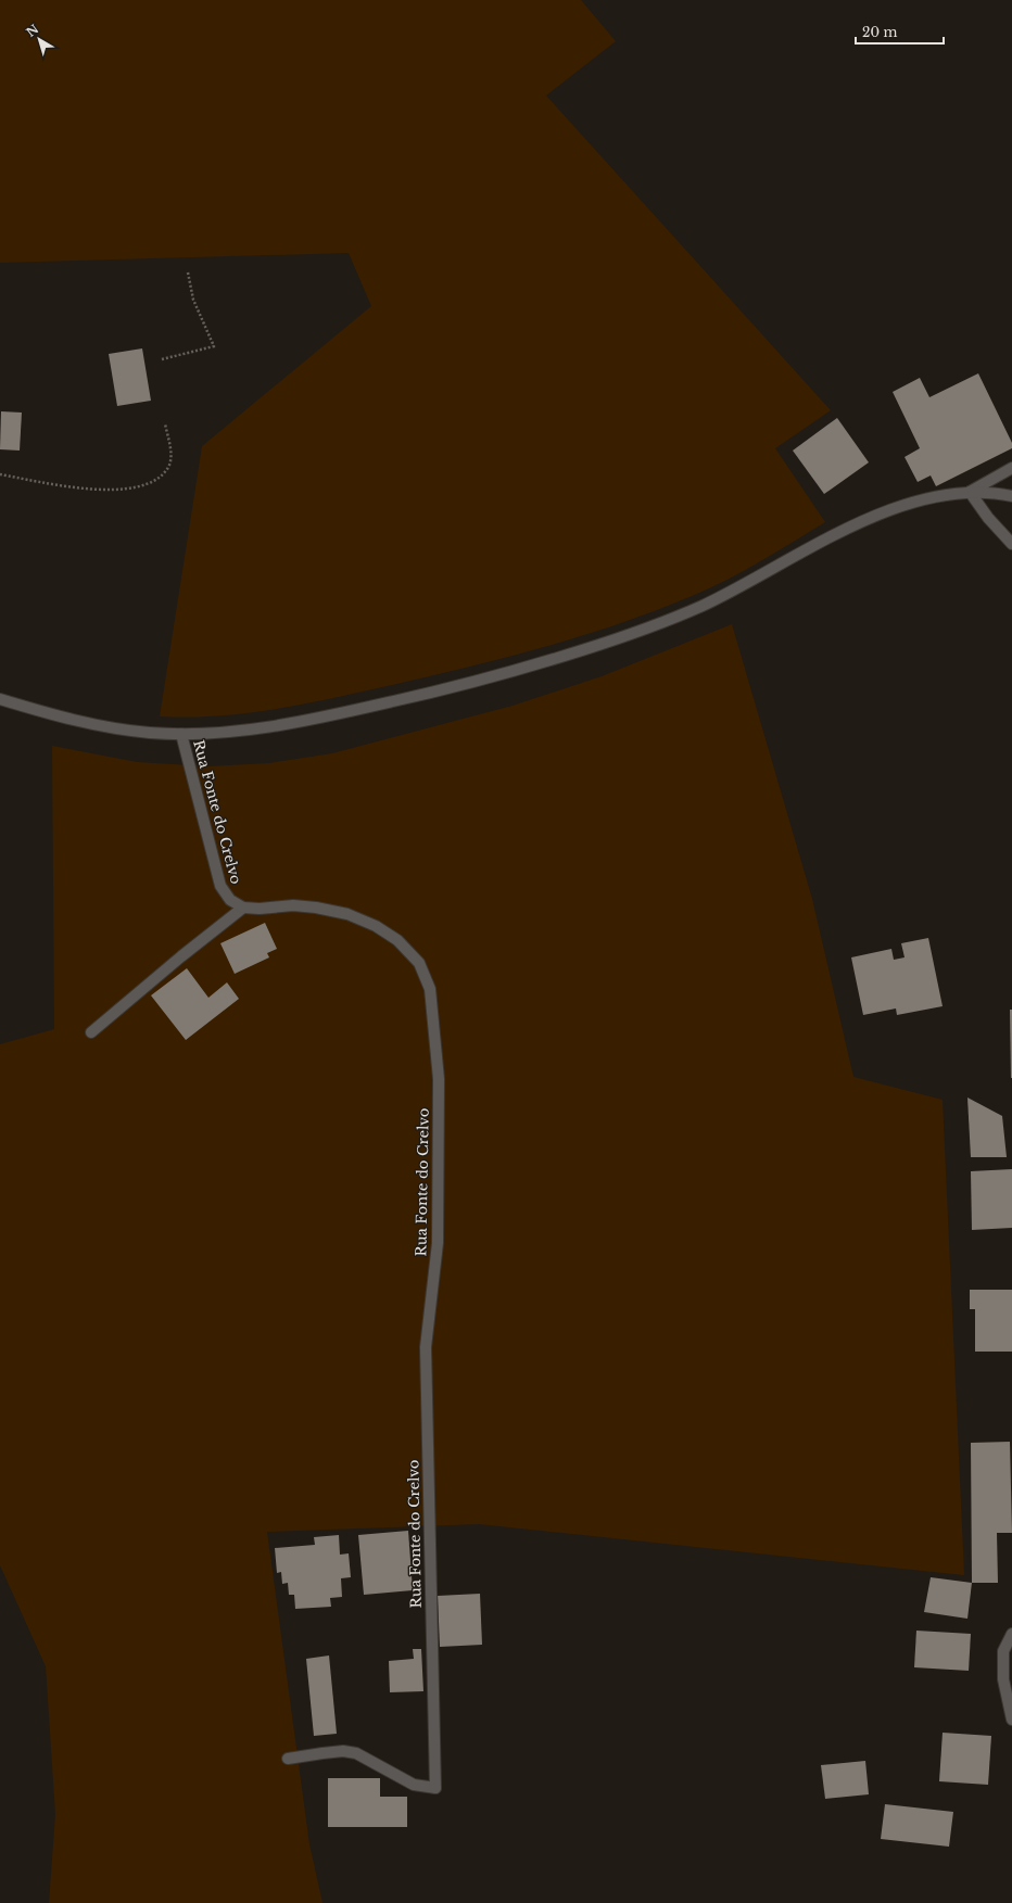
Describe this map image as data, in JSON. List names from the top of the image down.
{
  "streets": {
    "street": ["Rua Fonte do Crelvo"]
  },
  "scale_bar": "20 m",
  "north": "top left"
}
